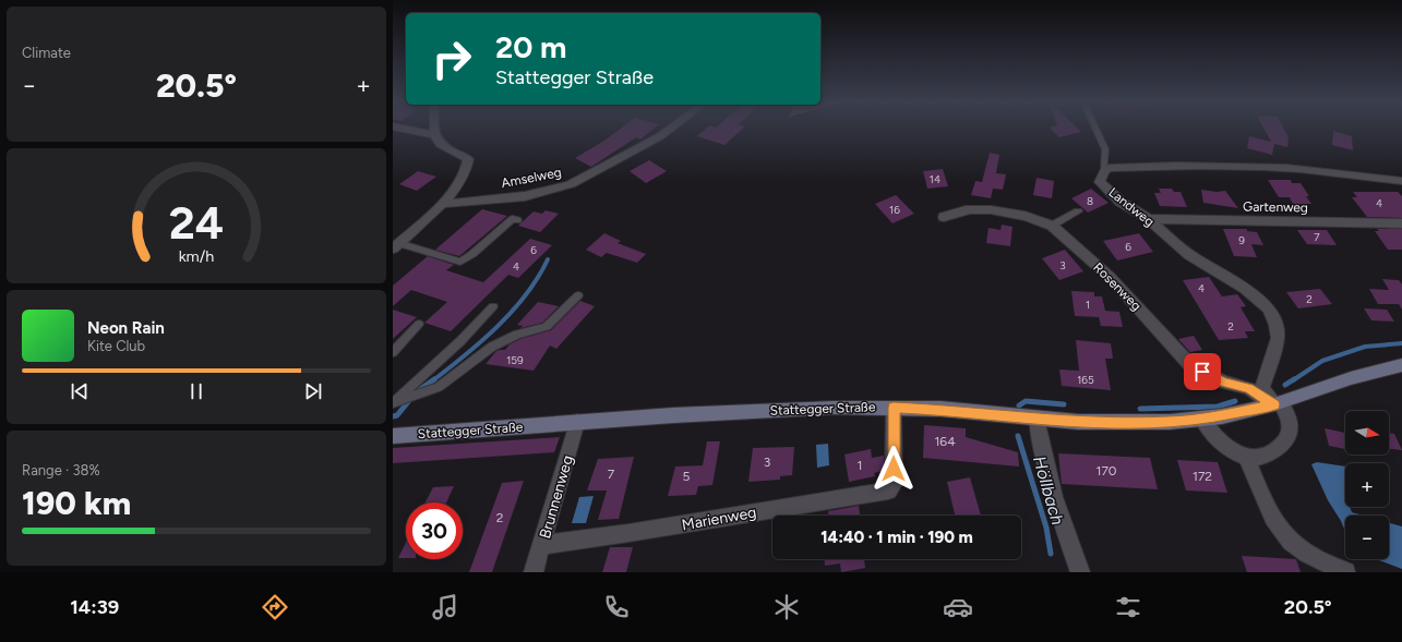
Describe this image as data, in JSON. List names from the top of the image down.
{
  "streets": {
    "main road": ["Stattegger Straße"],
    "street": [
      "Amselweg",
      "Landweg",
      "Gartenweg",
      "Rosenweg",
      "Brunnenweg",
      "Marienweg"
    ]
  },
  "crossings": [
    ["Landweg", "Gartenweg"],
    ["Landweg", "Rosenweg"],
    ["Landweg", "Stattegger Straße"],
    ["Rosenweg", "Stattegger Straße"],
    ["Stattegger Straße", "Brunnenweg"],
    ["Stattegger Straße", "Marienweg"],
    ["Brunnenweg", "Marienweg"]
  ],
  "water": ["Höllbach"],
  "house_numbers": [
    "14",
    "8",
    "4",
    "16",
    "7",
    "9",
    "6",
    "6",
    "3",
    "4",
    "4",
    "2",
    "1",
    "2",
    "159",
    "165",
    "164",
    "3",
    "1",
    "170",
    "7",
    "5",
    "172",
    "2"
  ],
  "north": "right",
  "page": {
    "tile": [
      "Climate",
      ["Range · 38%", "190 km"]
    ],
    "turn": ["20 m", "Stattegger Straße"],
    "heat": ["−", "20.5°", "+"],
    "song": ["Neon Rain", "Kite Club"],
    "map_buttons": ["+", "−"],
    "limit": "30",
    "trip": "14:40 · 1 min · 190 m",
    "tabs": ["14:39", "20.5°"],
    "gauge": ["24", "km/h"]
  }
}
